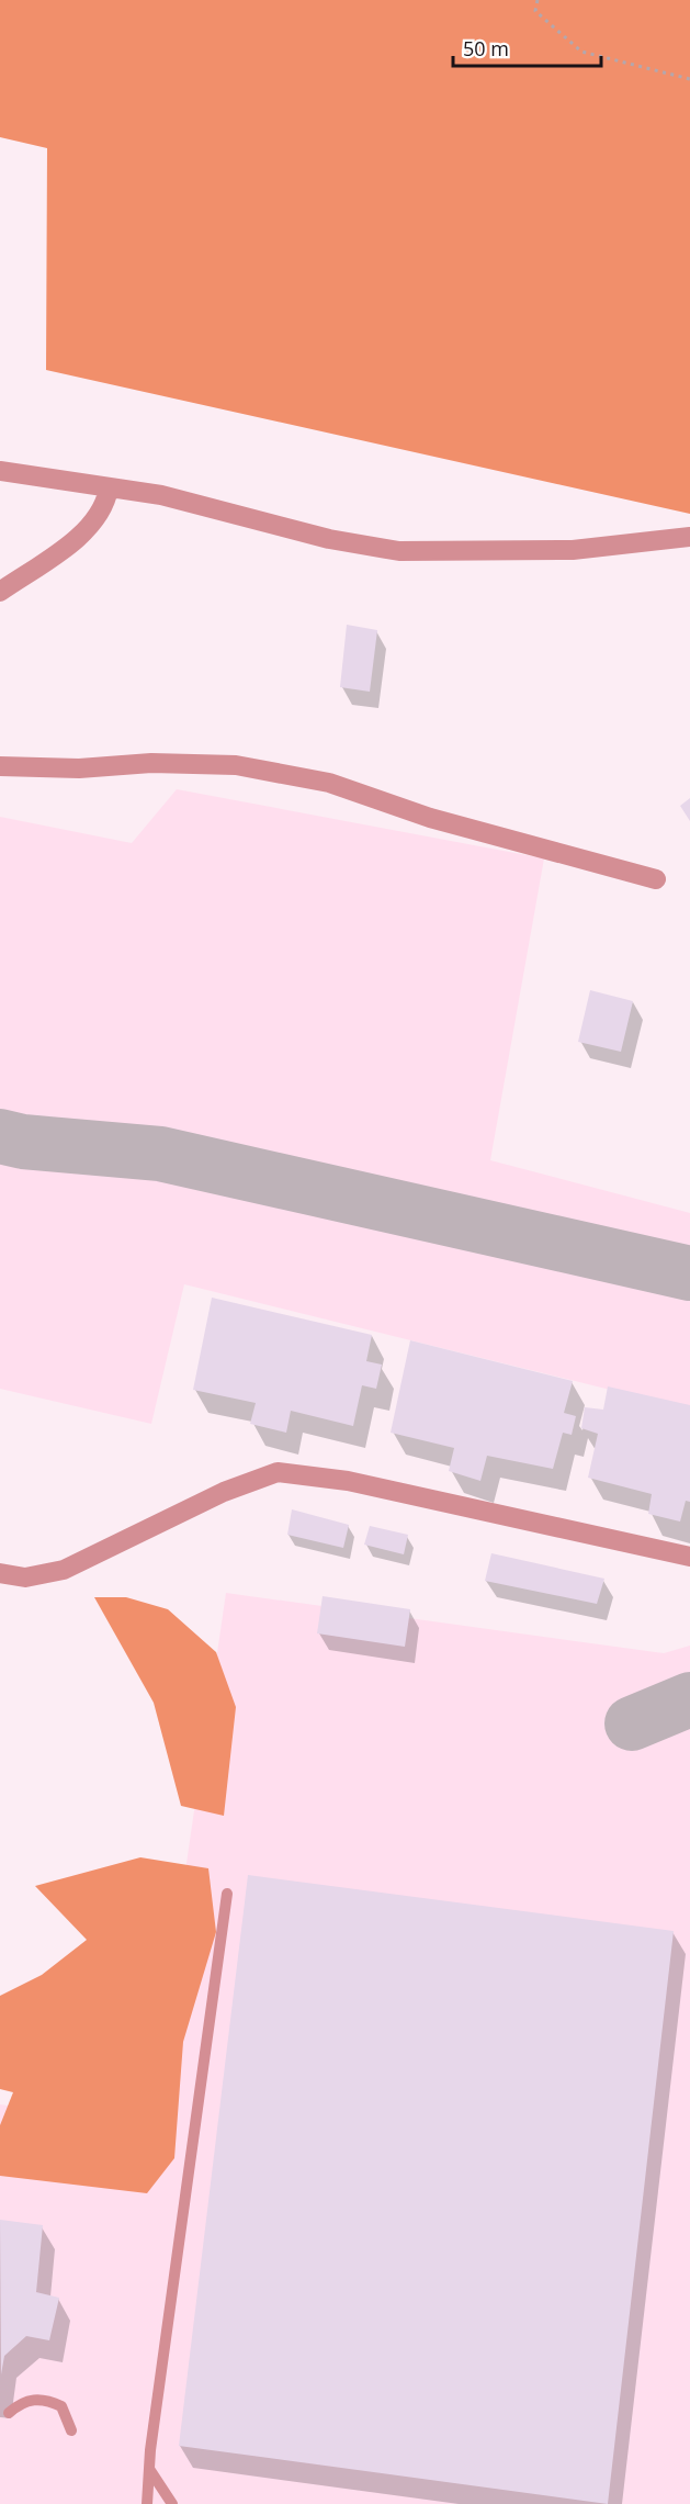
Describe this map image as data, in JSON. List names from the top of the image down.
{
  "scale_bar": "50 m"
}
